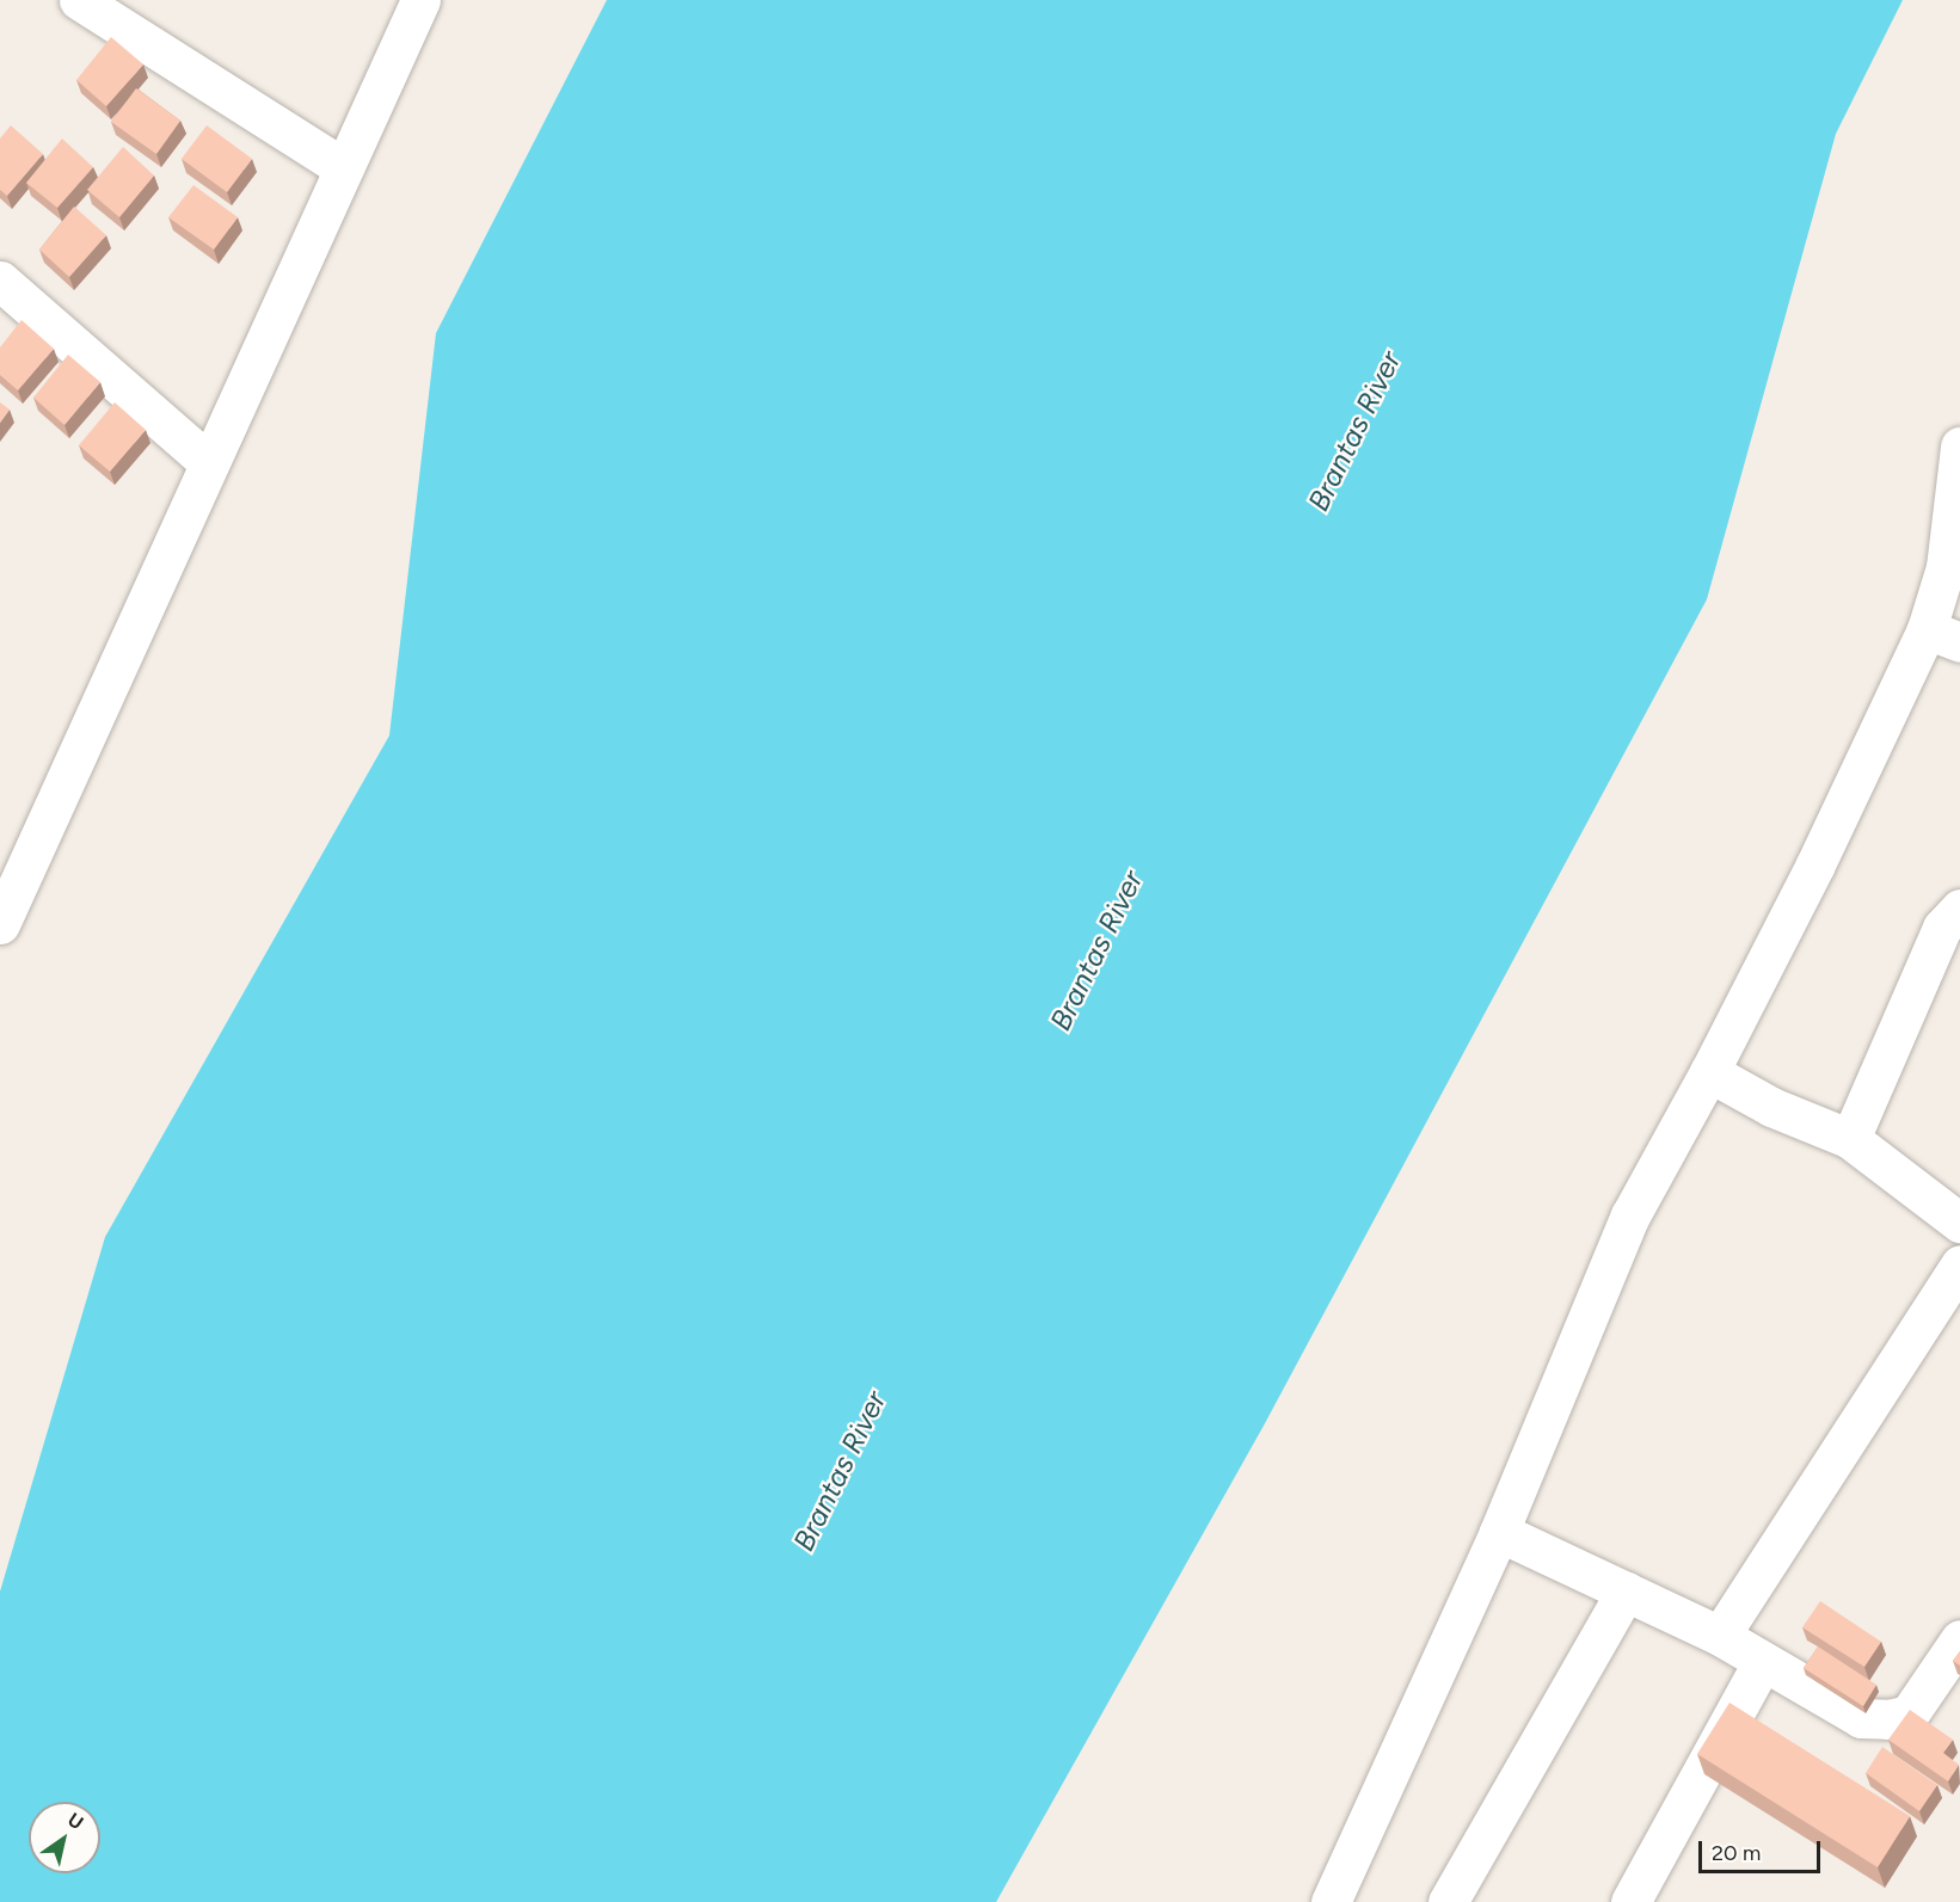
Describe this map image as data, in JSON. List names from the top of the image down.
{
  "water": ["Brantas River"],
  "scale_bar": "20 m",
  "north": "top right"
}
